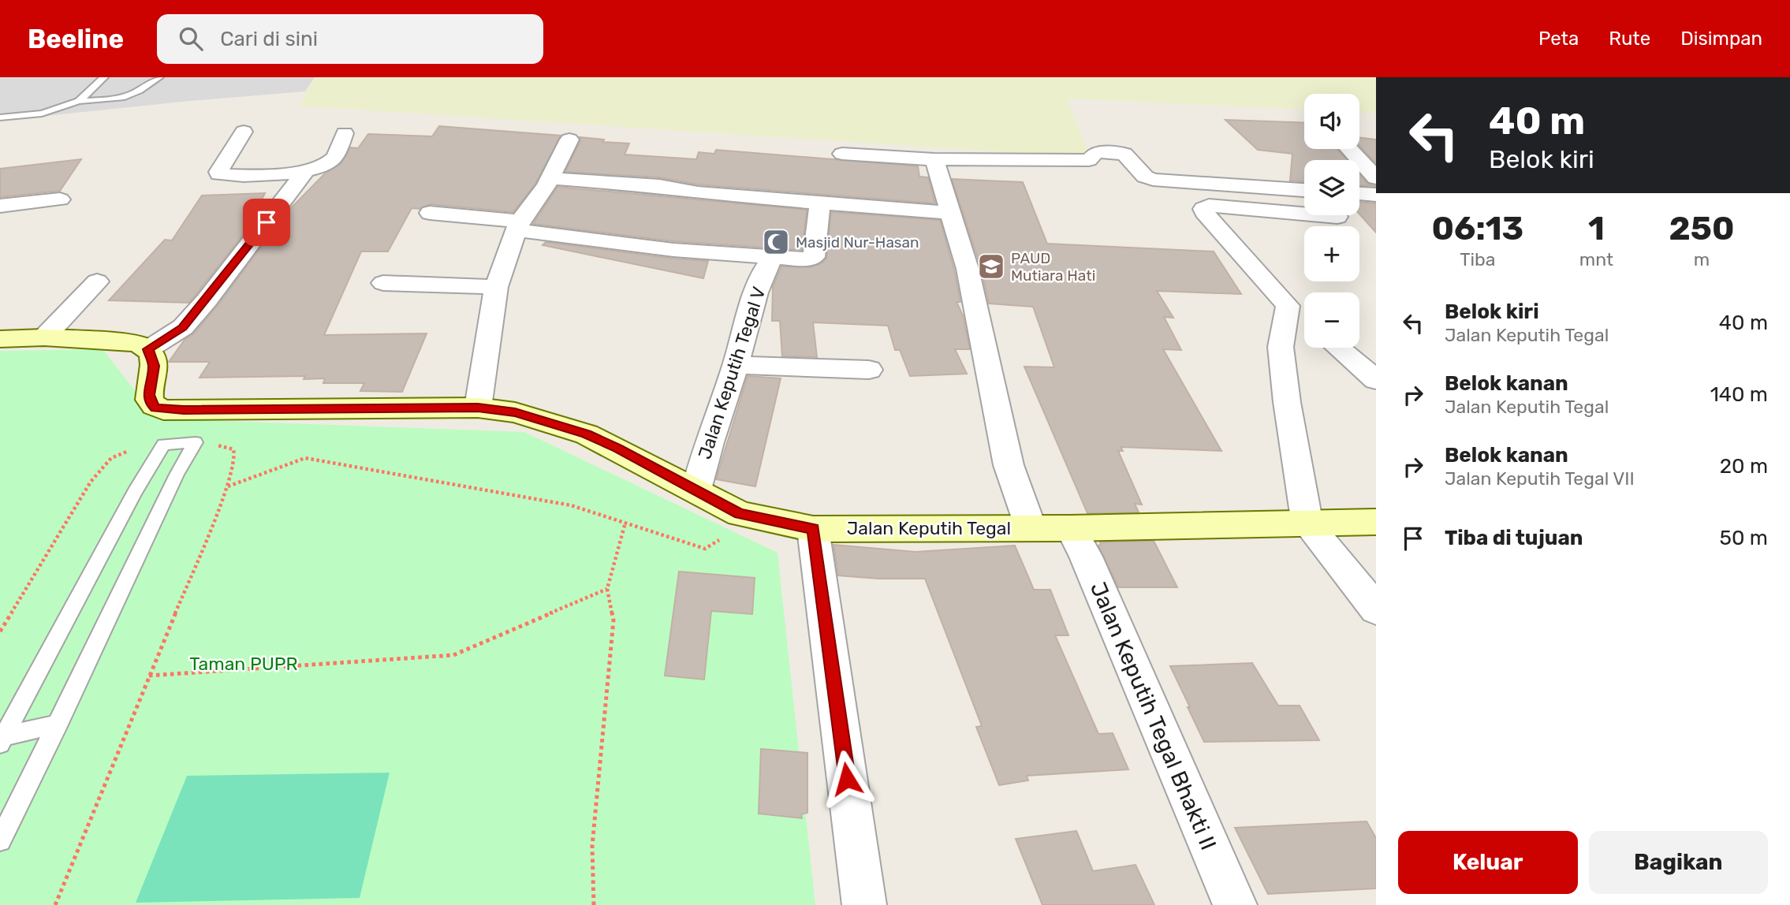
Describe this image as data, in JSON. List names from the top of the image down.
{
  "streets": {
    "main road": ["Jalan Keputih Tegal"],
    "street": ["Jalan Keputih Tegal V", "Jalan Keputih Tegal Bhakti II"]
  },
  "crossings": [
    ["Jalan Keputih Tegal V", "Jalan Keputih Tegal"],
    ["Jalan Keputih Tegal", "Jalan Keputih Tegal Bhakti II"]
  ],
  "parks": ["Taman PUPR"],
  "places": {
    "mosque": ["Masjid Nur-Hasan"],
    "school or university": ["PAUD Mutiara Hati"]
  },
  "page": {
    "header": "Beeline",
    "search": "Cari di sini",
    "nav": ["Peta", "Rute", "Disimpan"],
    "turn": ["40 m", "Belok kiri"],
    "map_buttons": ["+", "−"],
    "eta": [
      "06:13",
      "Tiba",
      "1",
      "mnt",
      "250",
      "m"
    ],
    "list": [
      {
        "name": "Belok kiri",
        "note": "Jalan Keputih Tegal",
        "value": "40 m"
      },
      {
        "name": "Belok kanan",
        "note": "Jalan Keputih Tegal",
        "value": "140 m"
      },
      {
        "name": "Belok kanan",
        "note": "Jalan Keputih Tegal VII",
        "value": "20 m"
      },
      {
        "name": "Tiba di tujuan",
        "value": "50 m"
      }
    ],
    "buttons": ["Keluar", "Bagikan"]
  }
}
